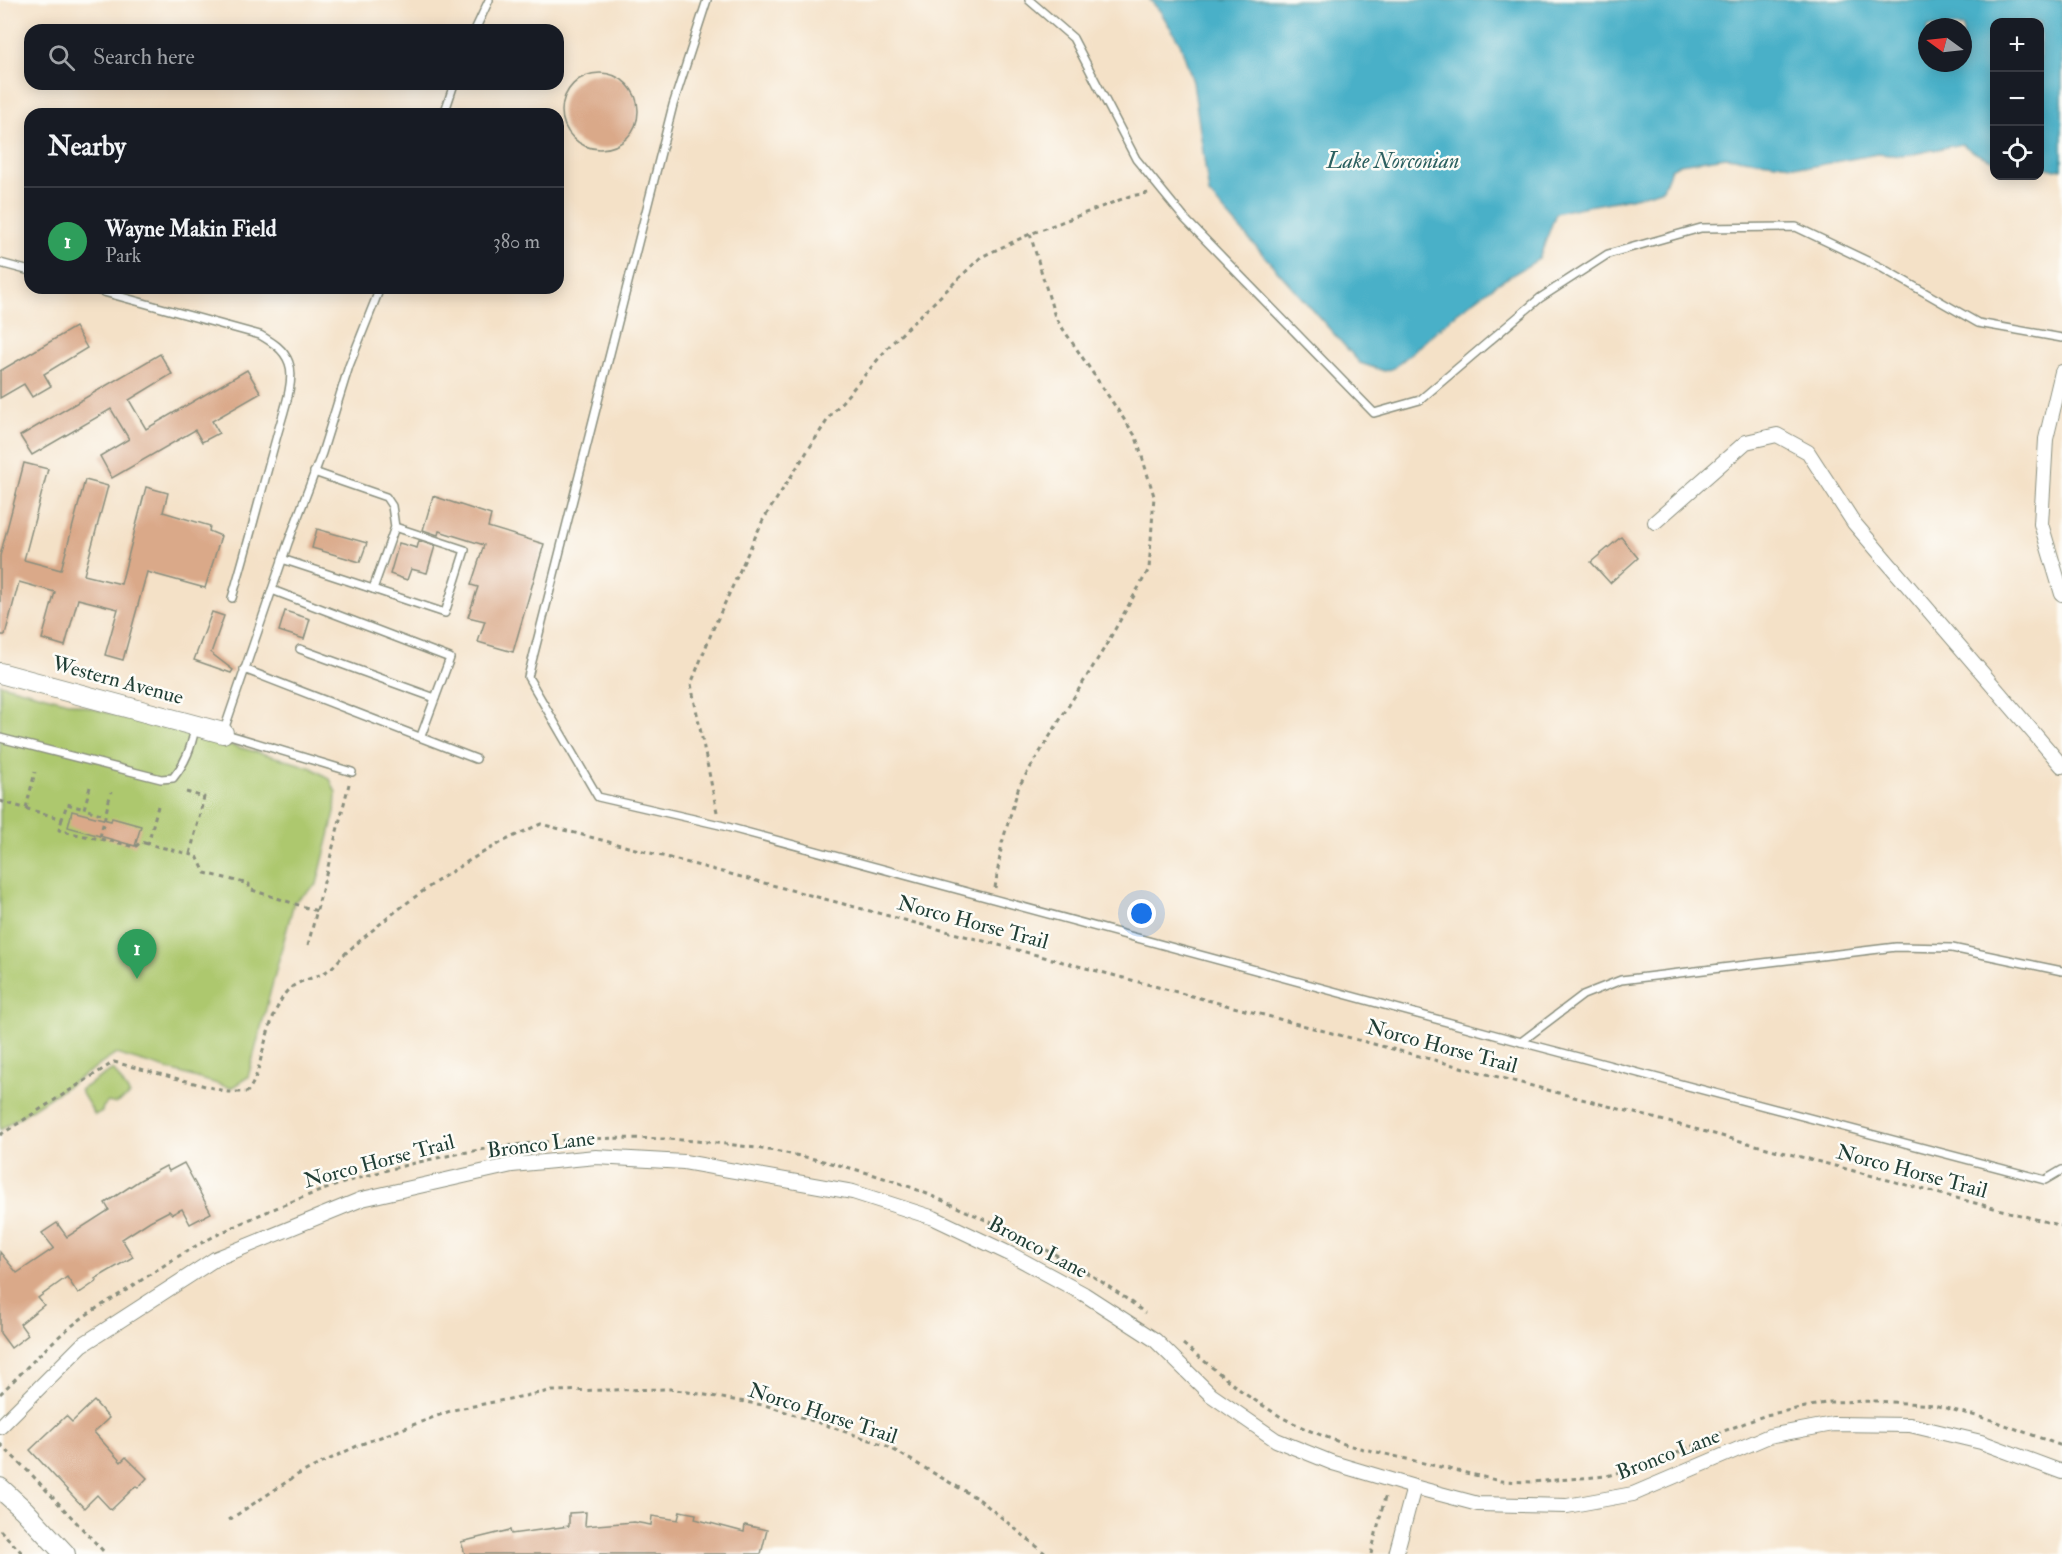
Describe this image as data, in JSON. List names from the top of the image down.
{
  "streets": {
    "street": ["Western Avenue", "Bronco Lane"],
    "path": ["Norco Horse Trail"]
  },
  "water": ["Lake Norconian"],
  "north": "left",
  "page": {
    "map_buttons": ["+", "−"],
    "search": "Search here",
    "heading": "Nearby",
    "list": [
      {
        "mark": "1",
        "name": "Wayne Makin Field",
        "note": "Park",
        "value": "380 m"
      }
    ],
    "pins": "1"
  }
}
